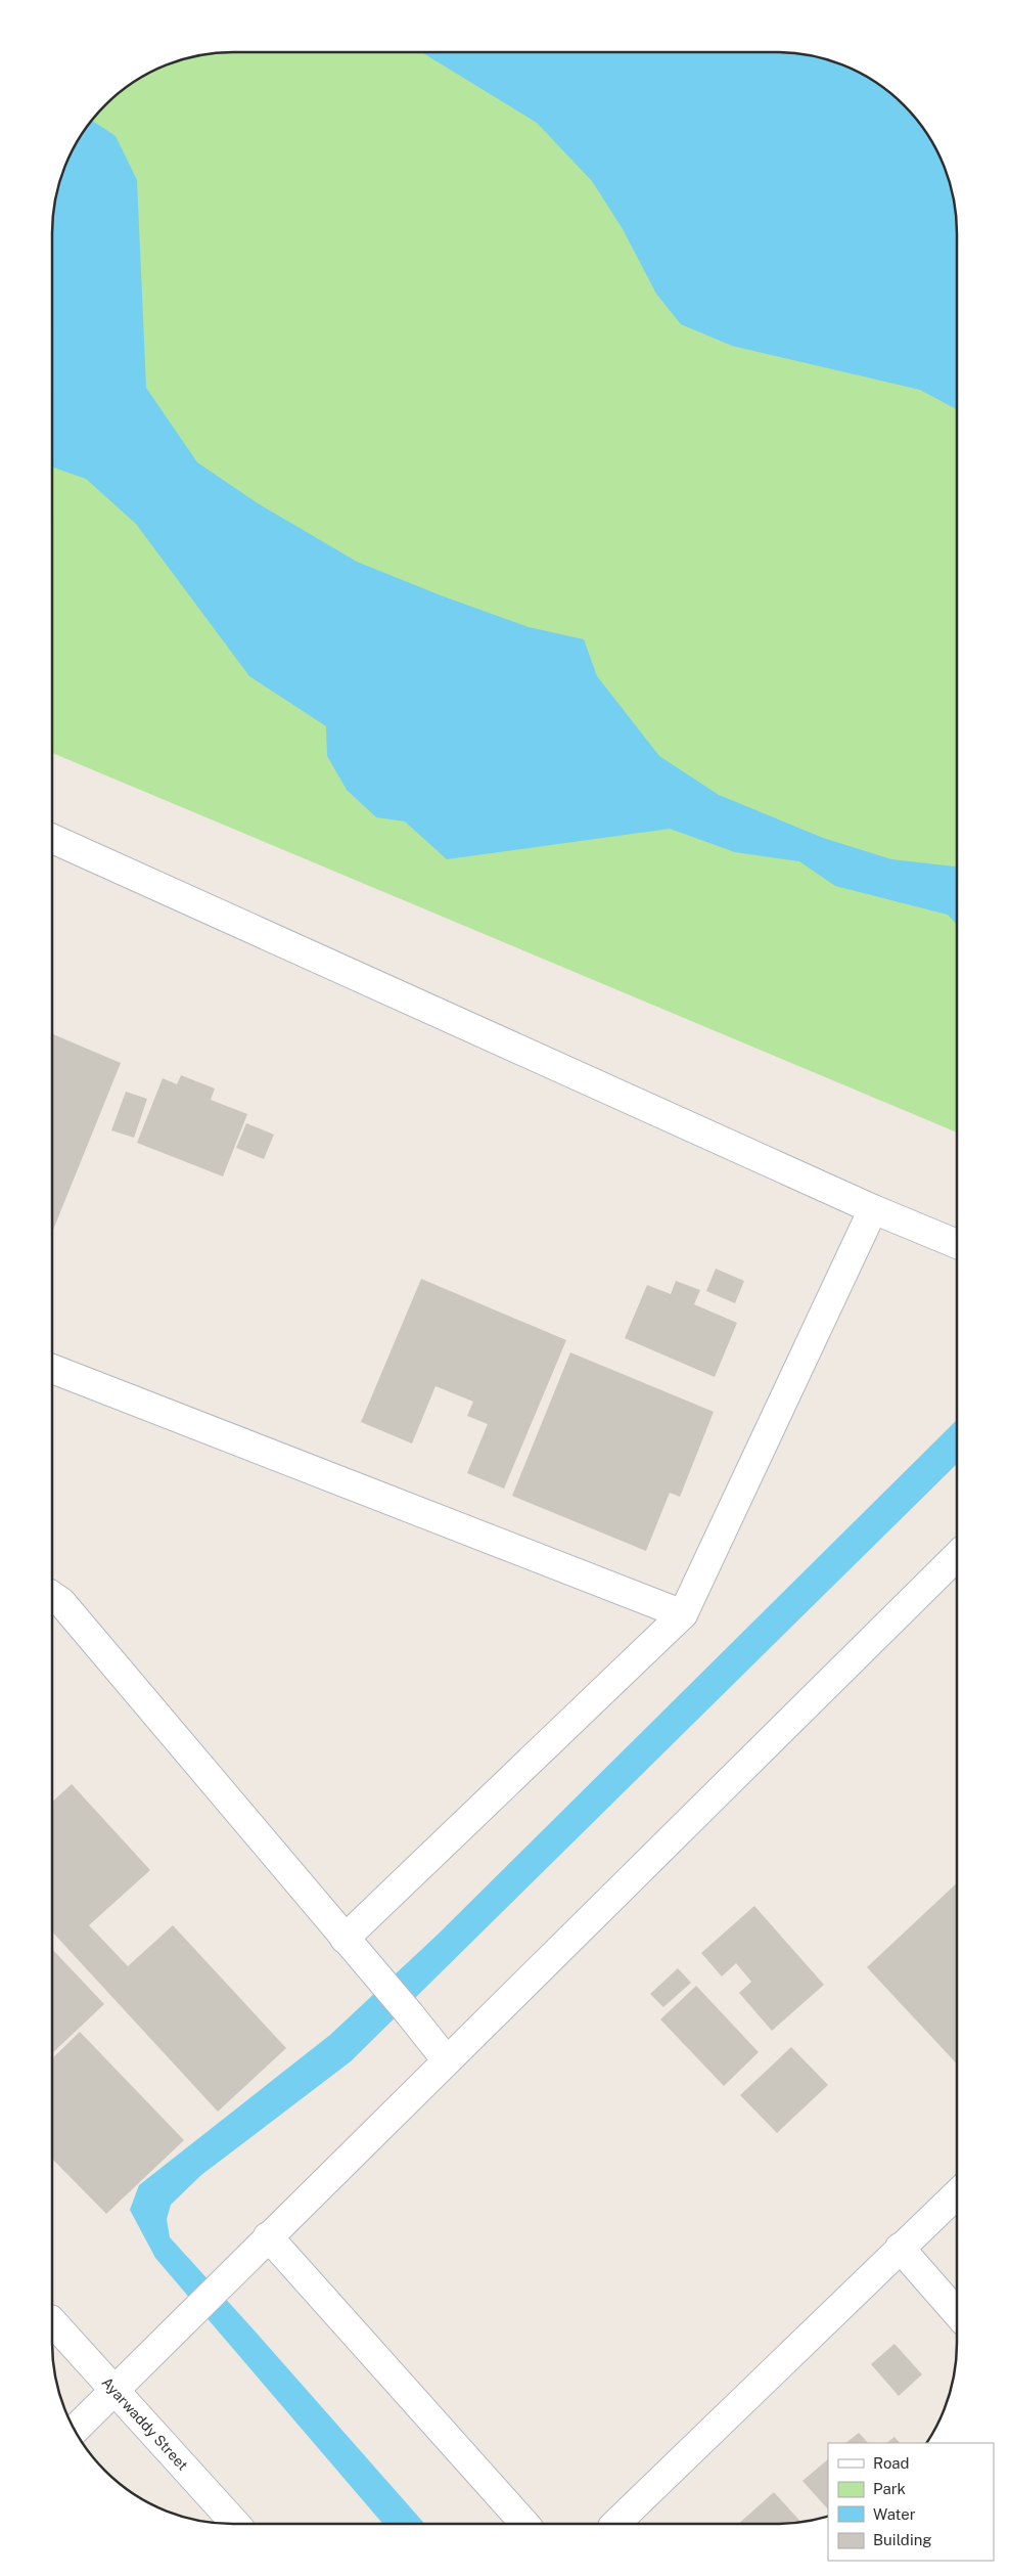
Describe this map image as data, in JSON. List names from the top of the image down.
{
  "streets": {
    "street": ["Ayarwaddy Street"]
  },
  "legend": [
    "Road",
    "Park",
    "Water",
    "Building"
  ]
}
